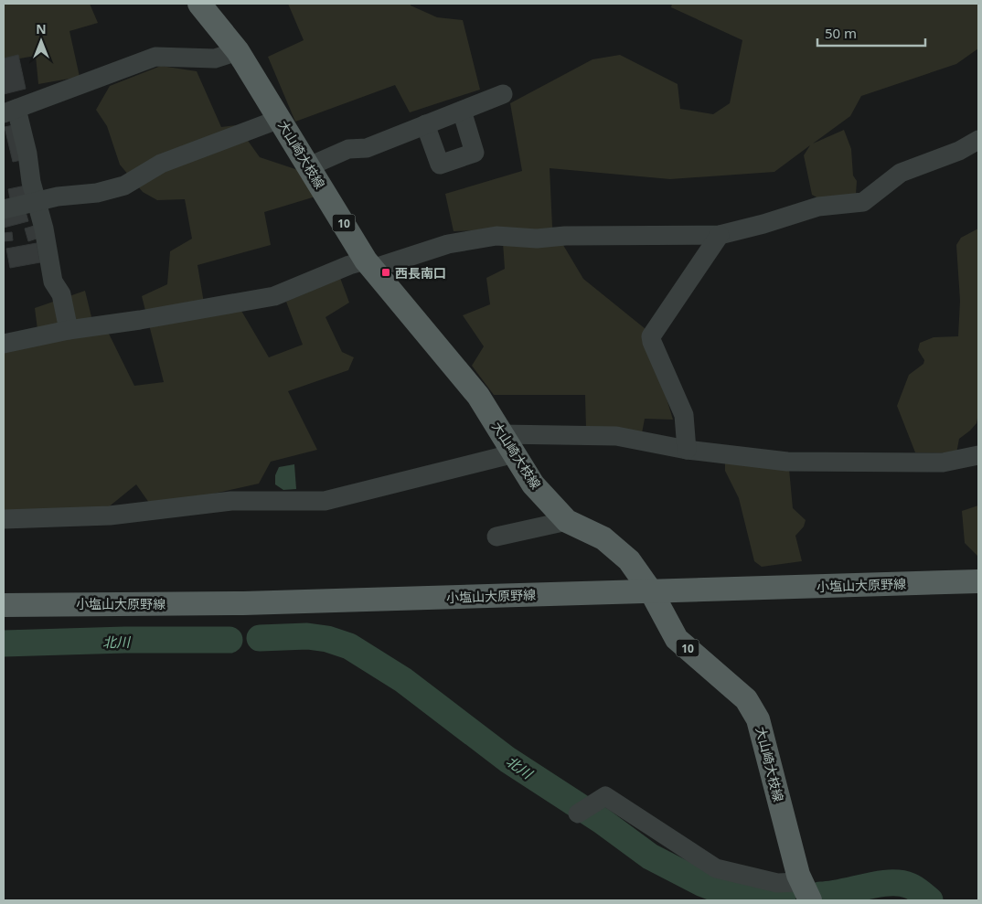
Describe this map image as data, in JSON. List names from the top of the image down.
{
  "streets": {
    "main road": ["大山崎大枝線", "10", "小塩山大原野線"]
  },
  "crossings": [
    ["大山崎大枝線", "小塩山大原野線"]
  ],
  "water": ["北川"],
  "places": {
    "transit": ["西長南口"]
  },
  "scale_bar": "50 m",
  "north": "top"
}
